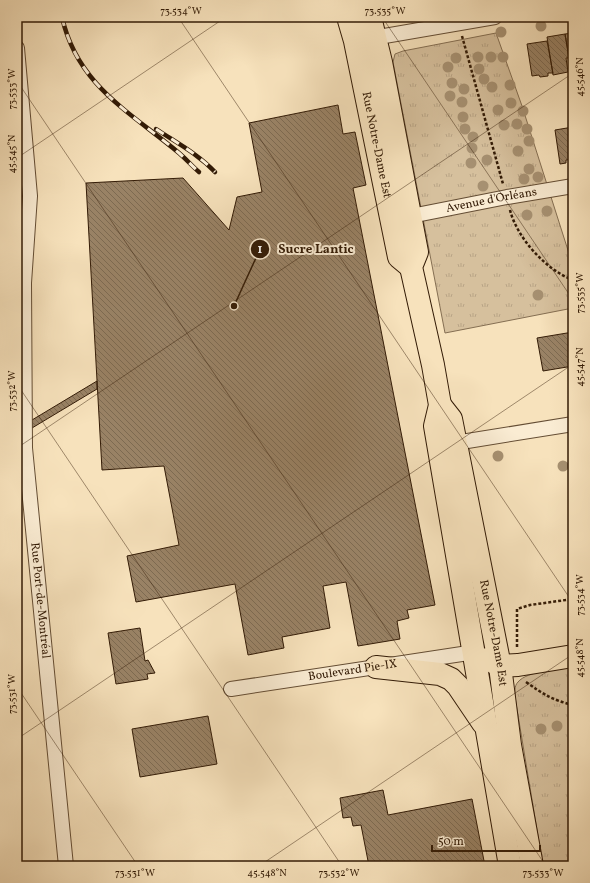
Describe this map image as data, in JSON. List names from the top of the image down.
{
  "streets": {
    "main road": ["Rue Notre-Dame Est"],
    "street": ["Avenue d'Orléans", "Rue Port-de-Montréal", "Boulevard Pie-IX"]
  },
  "crossings": [
    ["Rue Notre-Dame Est", "Avenue d'Orléans"],
    ["Rue Notre-Dame Est", "Boulevard Pie-IX"]
  ],
  "places": ["Sucre Lantic"],
  "scale_bar": "50 m",
  "coordinates": [
    "73.534°W",
    "73.535°W",
    "45.546°N",
    "73.533°W",
    "45.545°N",
    "45.547°N",
    "73.532°W",
    "45.548°N",
    "73.531°W"
  ]
}
